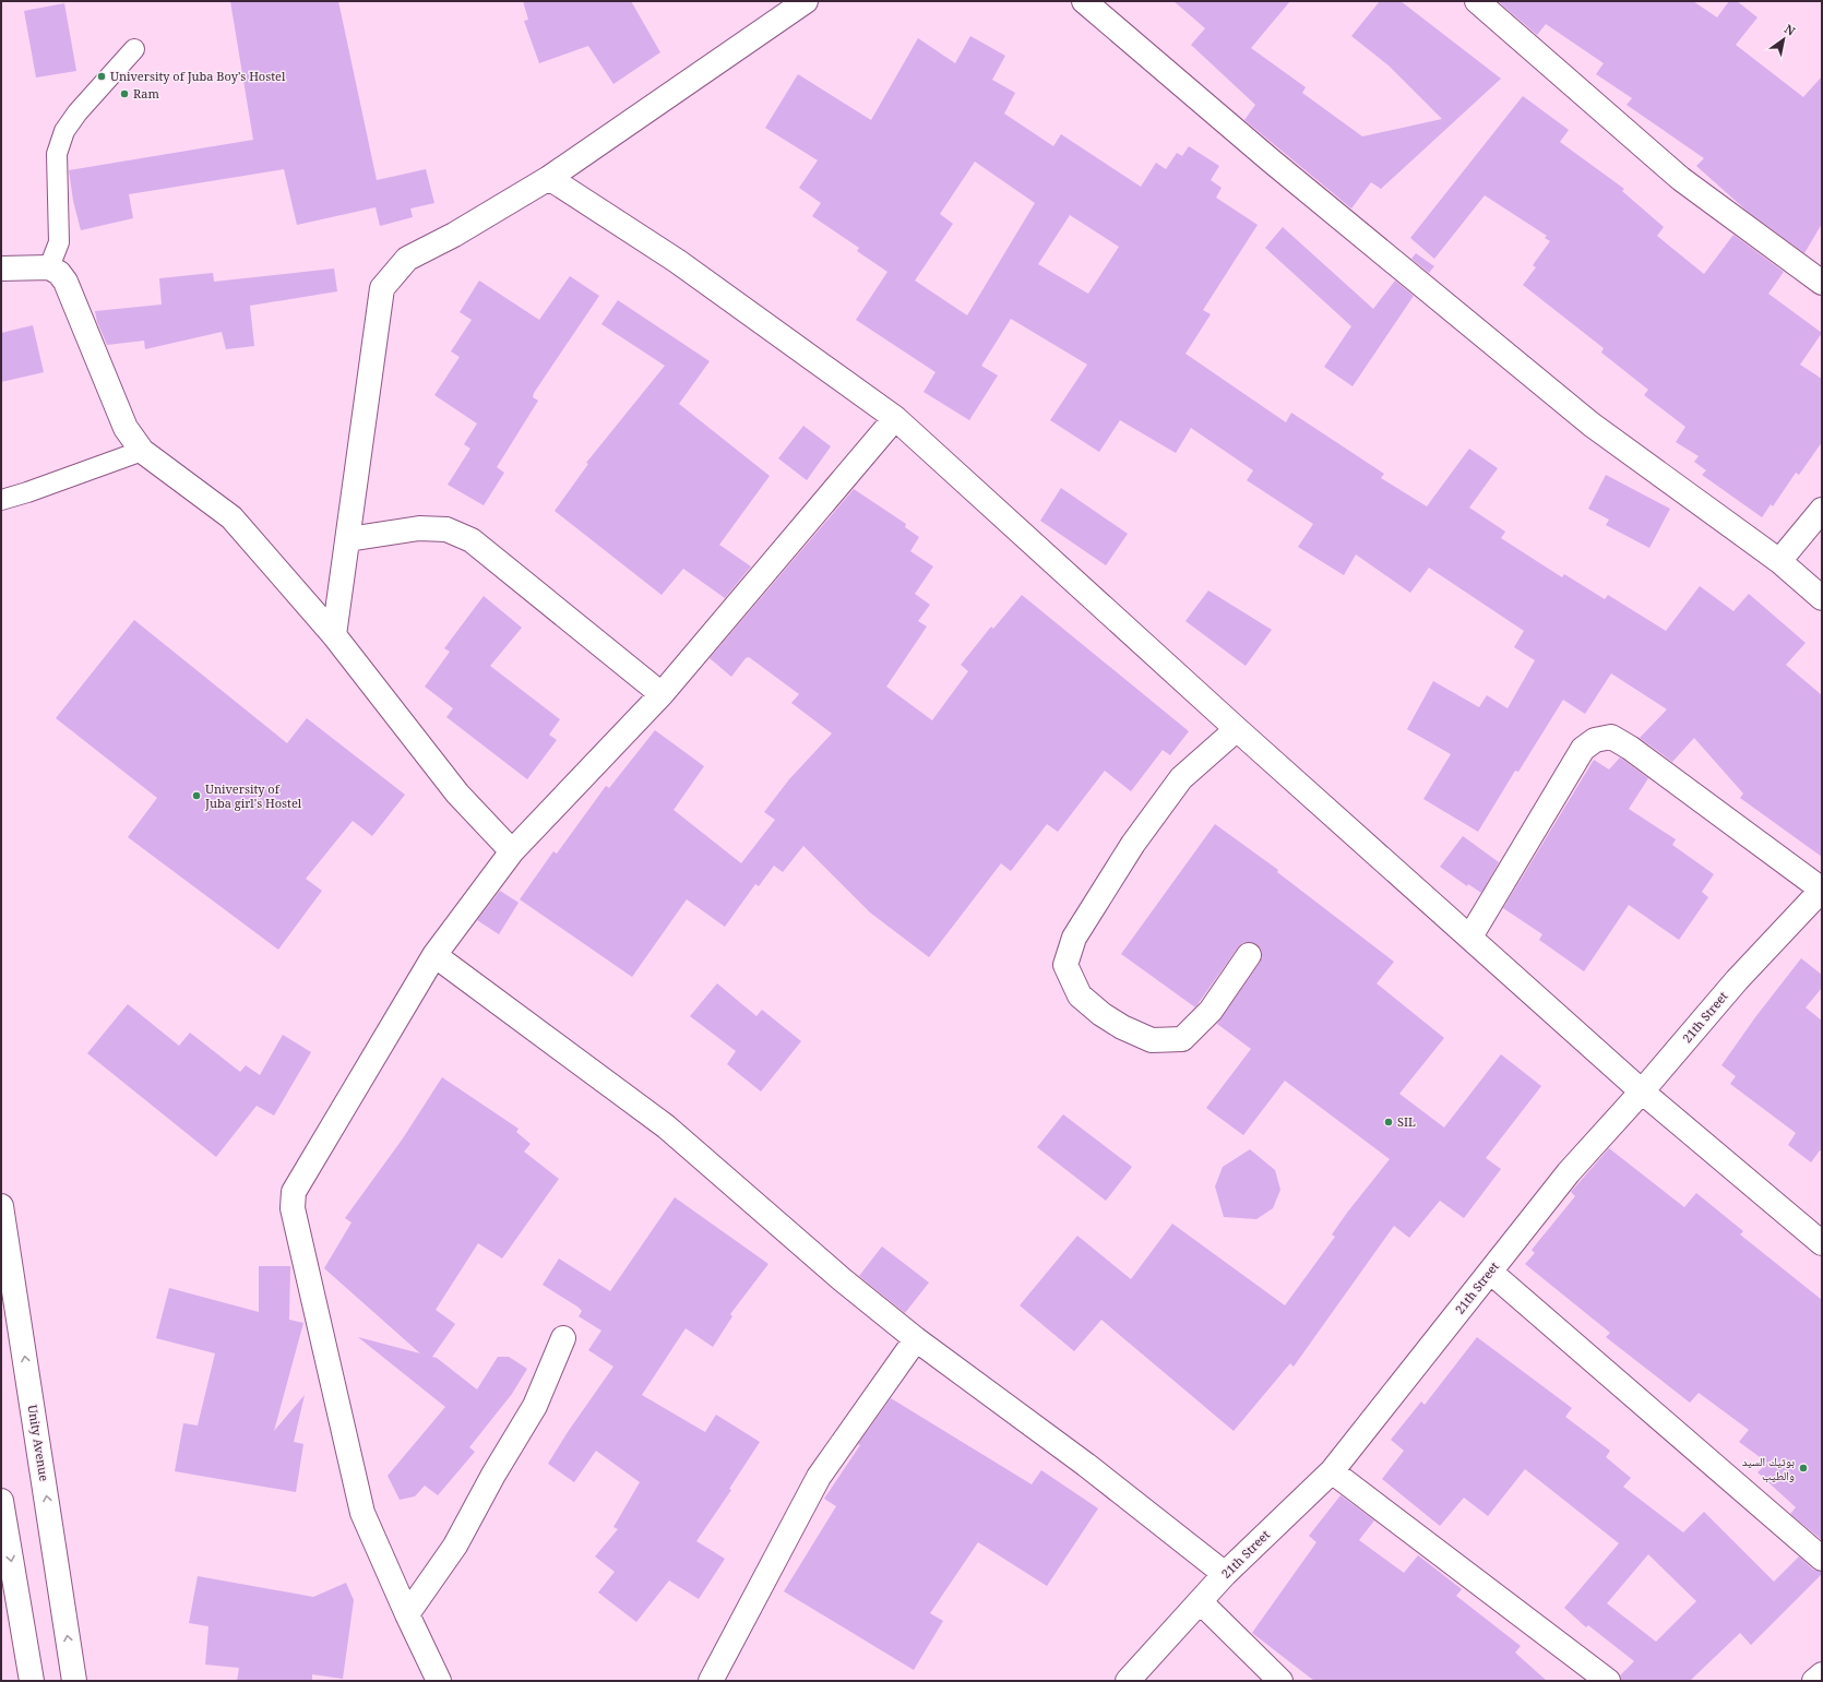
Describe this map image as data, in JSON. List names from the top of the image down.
{
  "streets": {
    "street": ["21th Street", "Unity Avenue"]
  },
  "places": [
    "University of Juba Boy's Hostel",
    "Ram",
    "University of Juba girl's Hostel",
    "SIL",
    "بوتيك السيد والطيب"
  ],
  "north": "top right"
}
